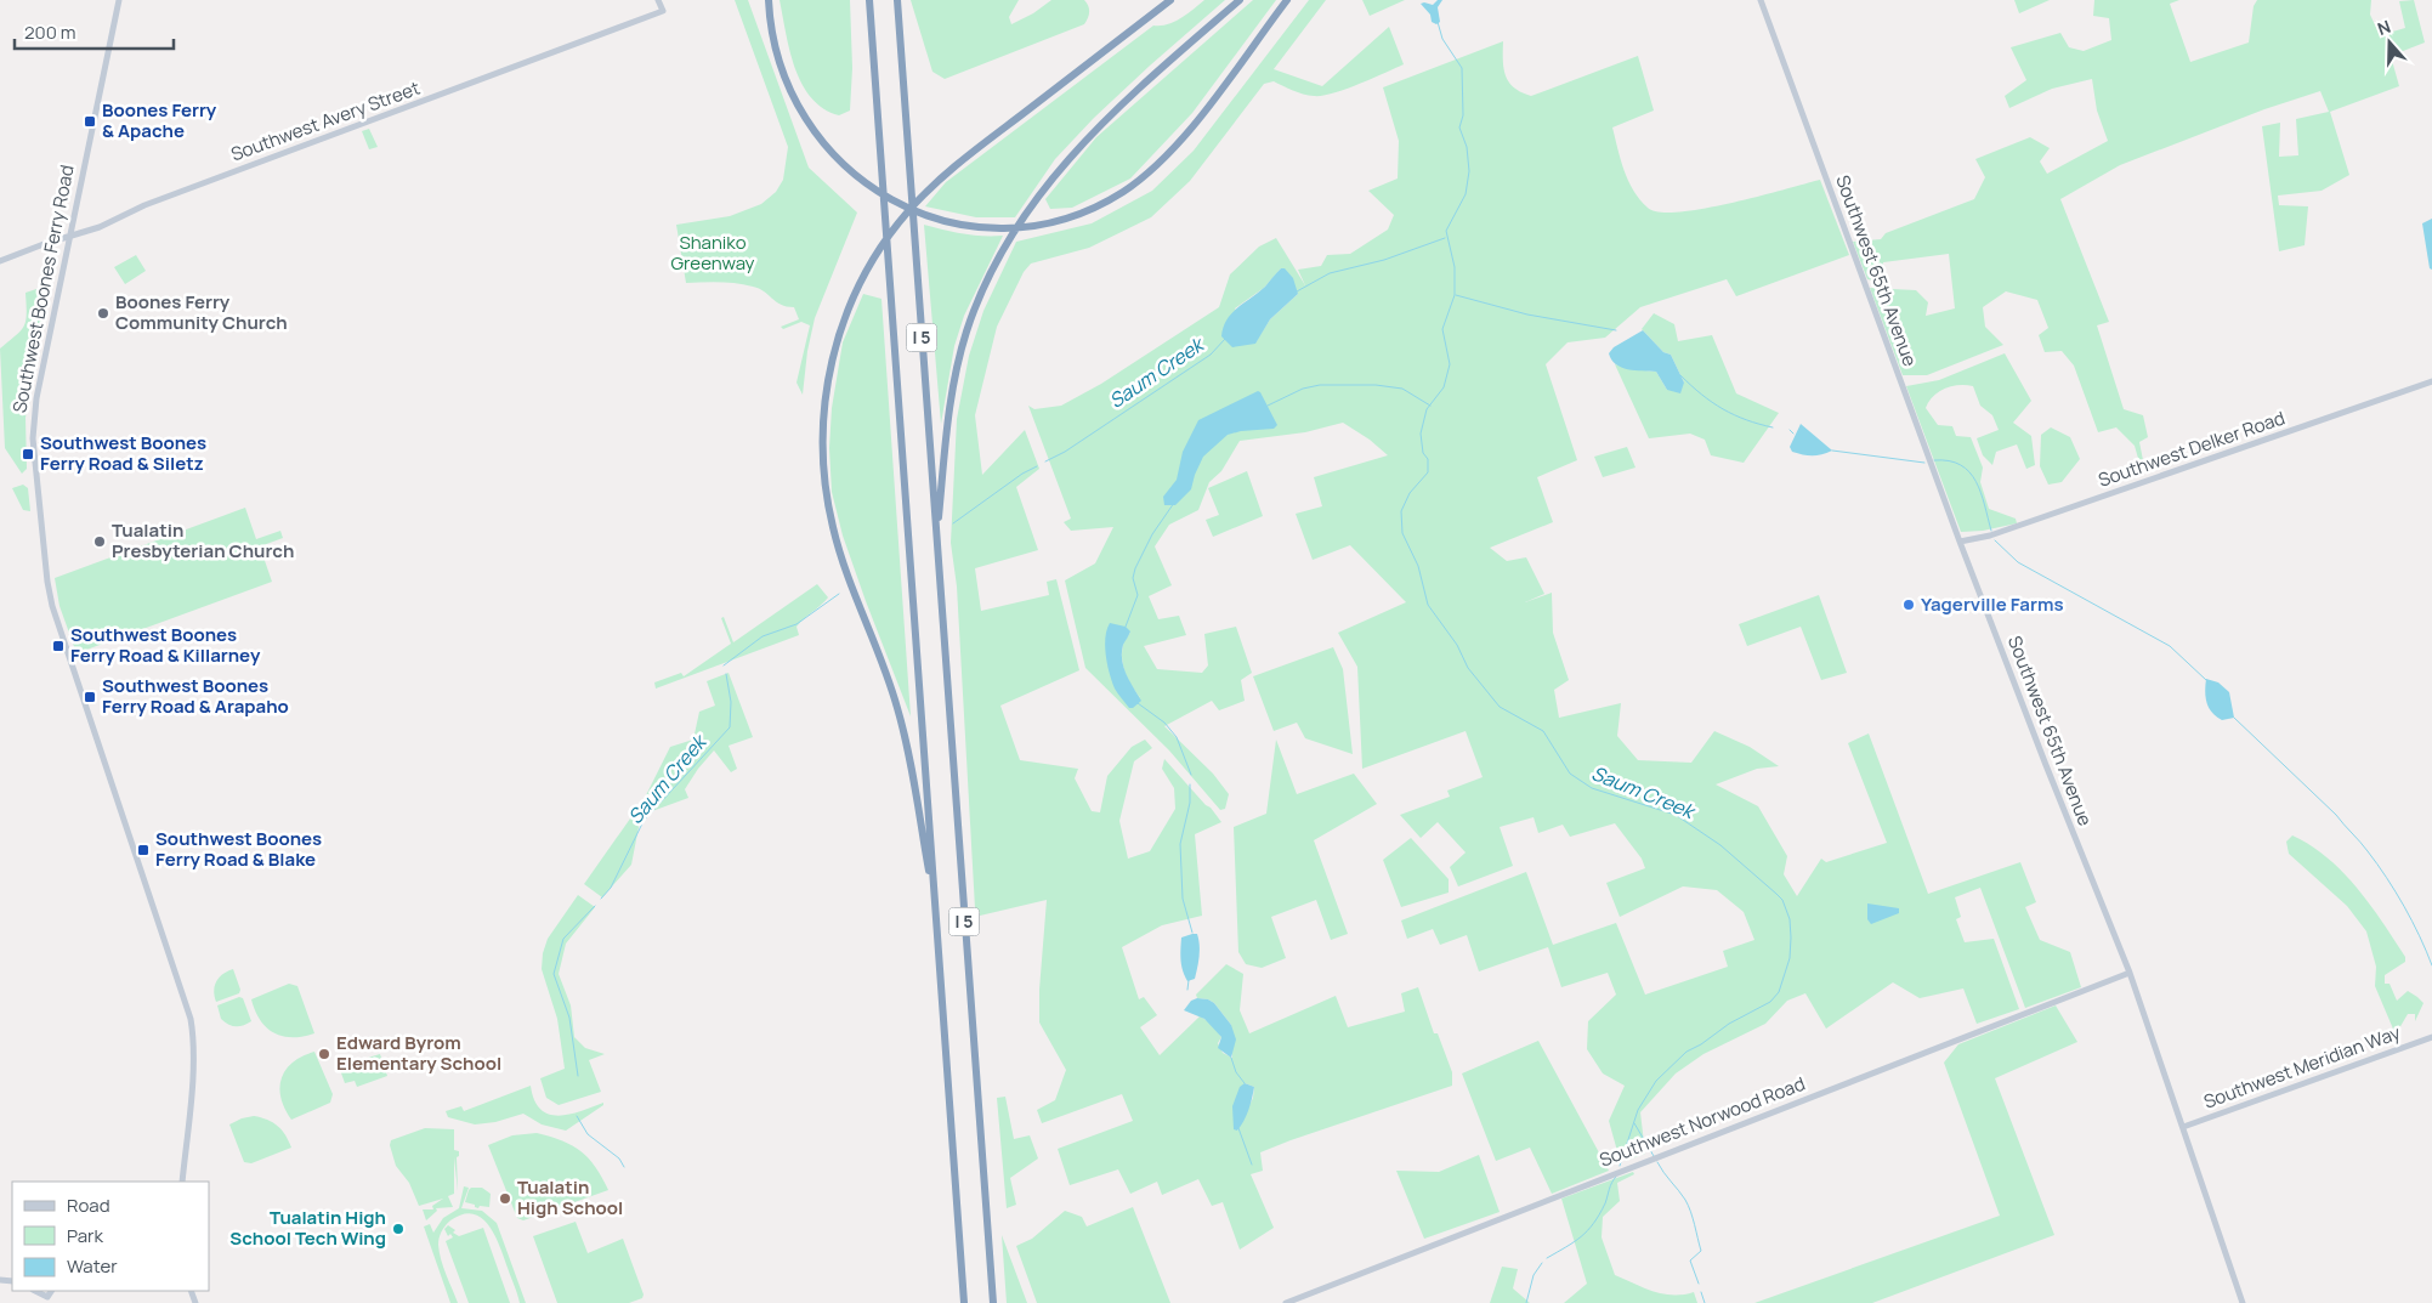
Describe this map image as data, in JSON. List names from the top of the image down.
{
  "streets": {
    "highway": ["I 5"],
    "main road": [
      "Southwest Avery Street",
      "Southwest 65th Avenue",
      "Southwest Boones Ferry Road",
      "Southwest Delker Road",
      "Southwest Meridian Way",
      "Southwest Norwood Road"
    ]
  },
  "crossings": [
    ["Southwest Avery Street", "Southwest Boones Ferry Road"],
    ["Southwest 65th Avenue", "Southwest Delker Road"],
    ["Southwest 65th Avenue", "Southwest Meridian Way"],
    ["Southwest 65th Avenue", "Southwest Norwood Road"]
  ],
  "water": ["Saum Creek"],
  "parks": ["Shaniko Greenway"],
  "places": {
    "transit": [
      "Boones Ferry & Apache",
      "Southwest Boones Ferry Road & Siletz",
      "Southwest Boones Ferry Road & Killarney",
      "Southwest Boones Ferry Road & Arapaho",
      "Southwest Boones Ferry Road & Blake"
    ],
    "other": [
      "Boones Ferry Community Church",
      "Tualatin Presbyterian Church",
      "Yagerville Farms",
      "Edward Byrom Elementary School",
      "Tualatin High School",
      "Tualatin High School Tech Wing"
    ]
  },
  "legend": ["Road", "Park", "Water"],
  "scale_bar": "200 m",
  "north": "top"
}
